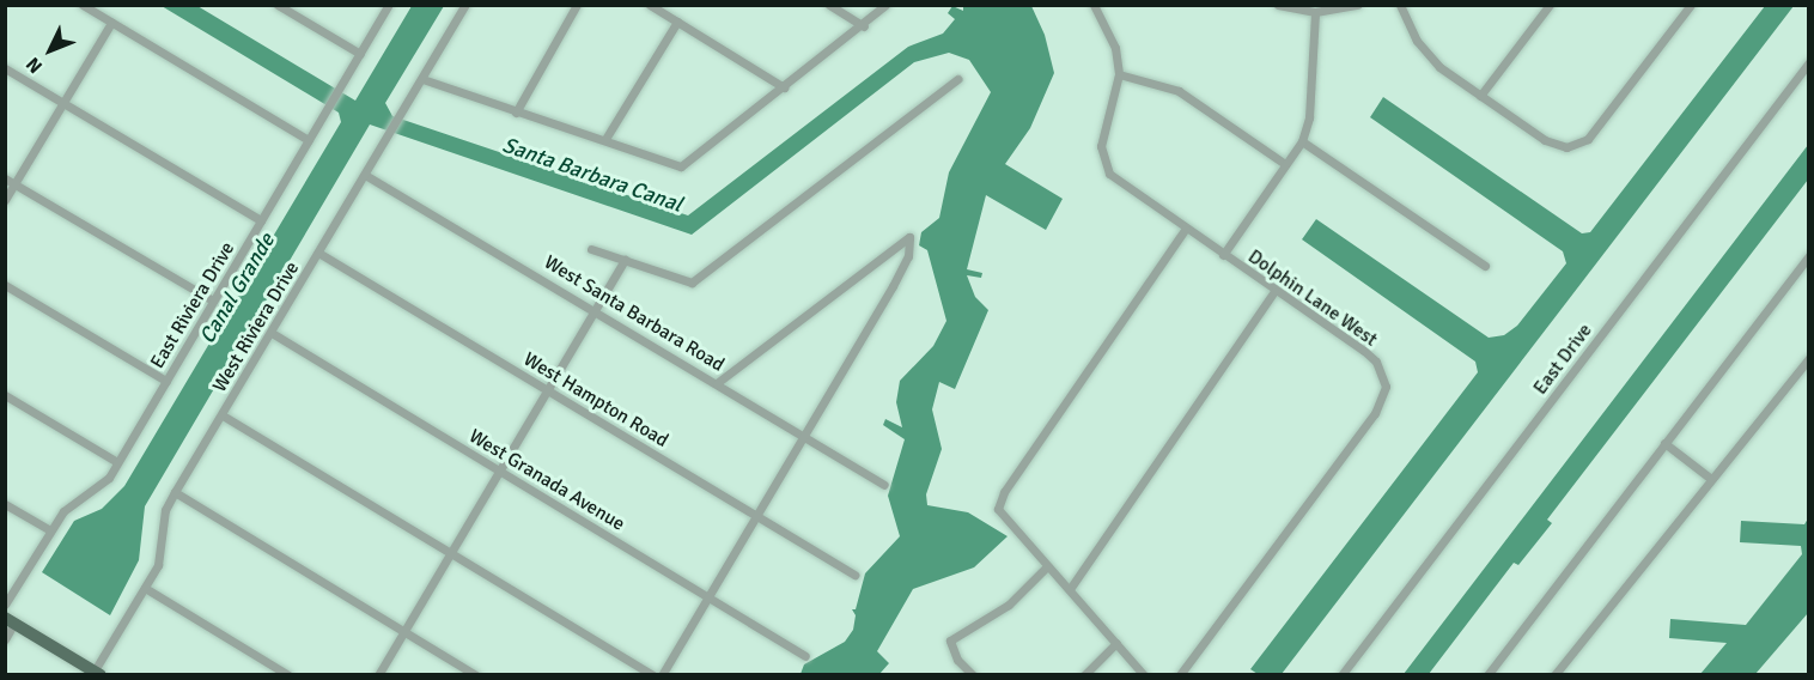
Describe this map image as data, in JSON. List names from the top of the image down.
{
  "streets": {
    "street": [
      "Dolphin Lane West",
      "East Riviera Drive",
      "West Santa Barbara Road",
      "West Riviera Drive",
      "East Drive",
      "West Hampton Road",
      "West Granada Avenue"
    ]
  },
  "crossings": [
    ["West Santa Barbara Road", "West Riviera Drive"],
    ["West Riviera Drive", "West Hampton Road"],
    ["West Riviera Drive", "West Granada Avenue"]
  ],
  "water": ["Santa Barbara Canal", "Canal Grande"],
  "north": "bottom left"
}
